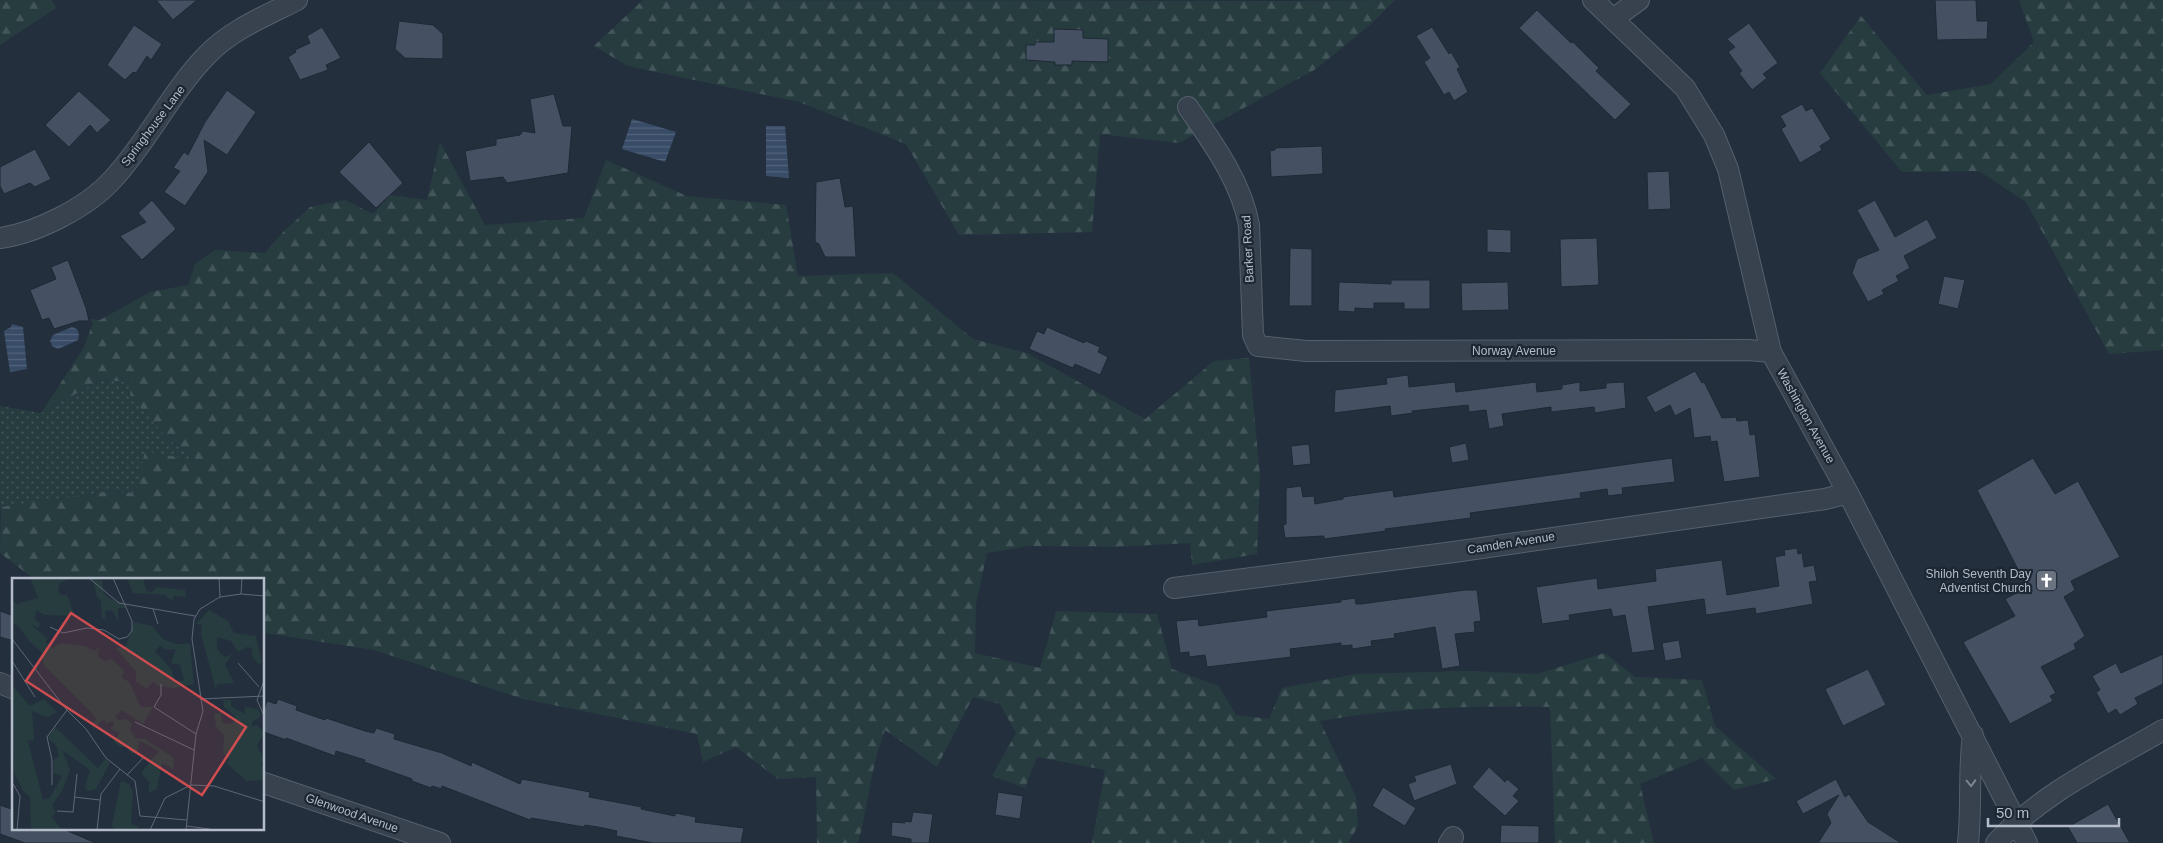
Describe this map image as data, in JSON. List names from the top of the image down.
{
  "streets": {
    "street": [
      "Springhouse Lane",
      "Barker Road",
      "Norway Avenue",
      "Washington Avenue",
      "Camden Avenue",
      "Glenwood Avenue"
    ]
  },
  "crossings": [
    ["Barker Road", "Norway Avenue"],
    ["Norway Avenue", "Washington Avenue"],
    ["Washington Avenue", "Camden Avenue"]
  ],
  "places": {
    "church": ["Shiloh Seventh Day Adventist Church"]
  },
  "scale_bar": "50 m"
}
